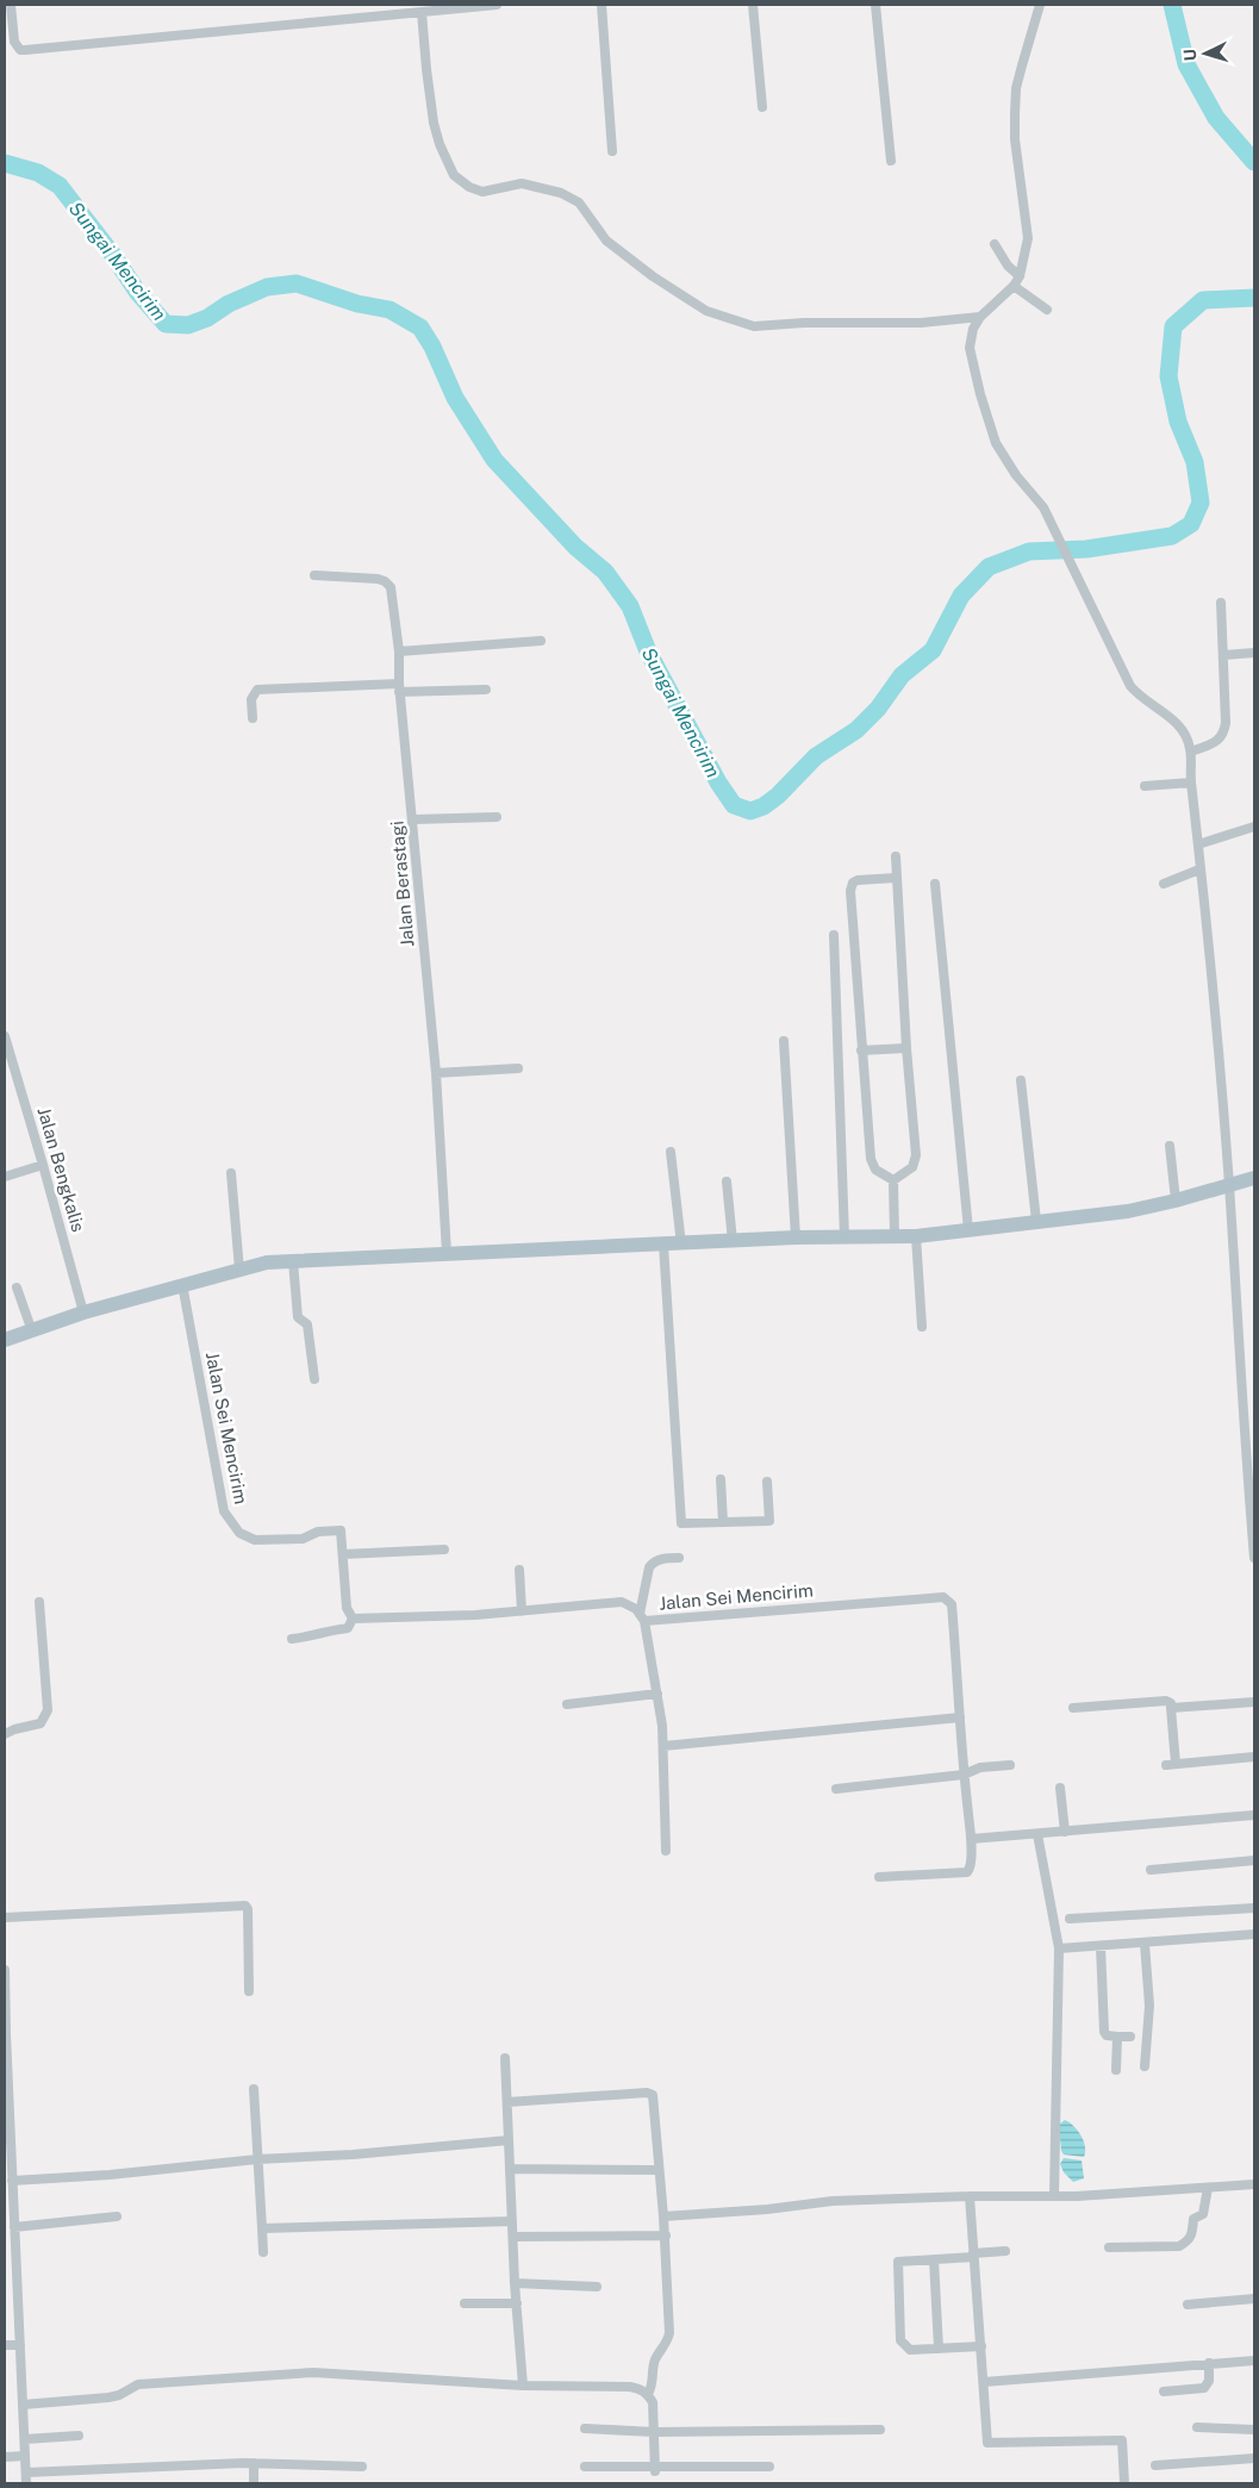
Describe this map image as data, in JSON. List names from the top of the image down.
{
  "streets": {
    "street": ["Jalan Berastagi", "Jalan Bengkalis", "Jalan Sei Mencirim"]
  },
  "water": ["Sungai Mencirim"],
  "north": "left"
}
